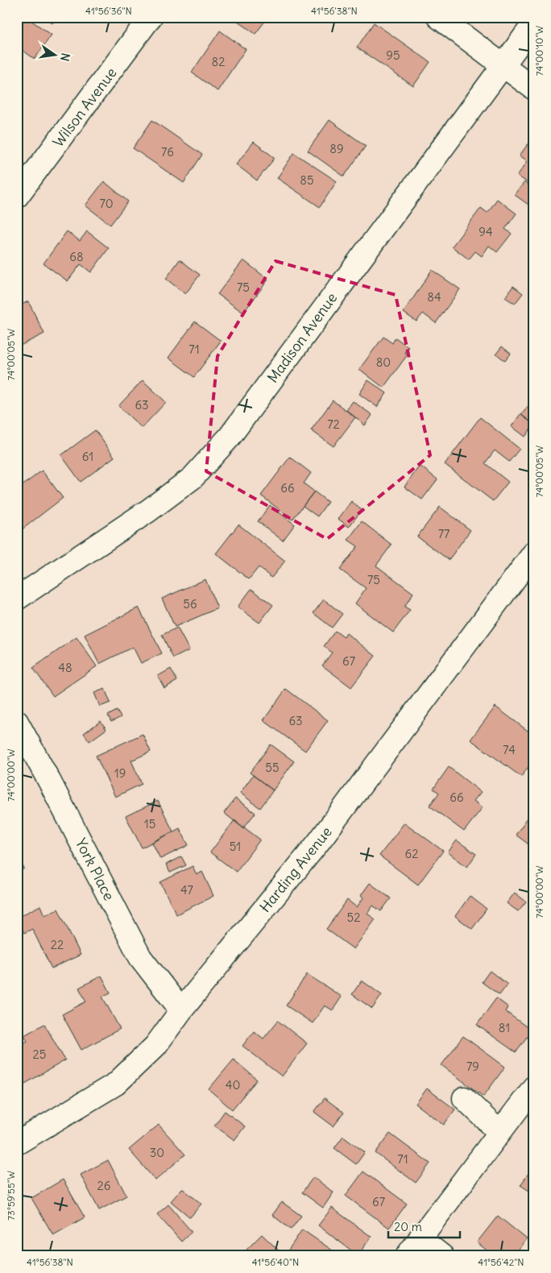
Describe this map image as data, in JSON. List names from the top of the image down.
{
  "streets": {
    "street": [
      "Wilson Avenue",
      "Madison Avenue",
      "York Place",
      "Harding Avenue"
    ]
  },
  "crossings": [
    ["York Place", "Harding Avenue"]
  ],
  "house_numbers": [
    "95",
    "82",
    "89",
    "76",
    "85",
    "70",
    "94",
    "68",
    "75",
    "84",
    "71",
    "80",
    "63",
    "72",
    "61",
    "66",
    "77",
    "75",
    "56",
    "67",
    "48",
    "63",
    "74",
    "55",
    "19",
    "66",
    "15",
    "51",
    "62",
    "47",
    "52",
    "22",
    "81",
    "25",
    "79",
    "40",
    "30",
    "71",
    "26",
    "67"
  ],
  "scale_bar": "20 m",
  "north": "right",
  "coordinates": [
    "41°56'36\"N",
    "41°56'38\"N",
    "74°00'10\"W",
    "74°00'05\"W",
    "74°00'00\"W",
    "73°59'55\"W",
    "41°56'40\"N",
    "41°56'42\"N"
  ]
}
